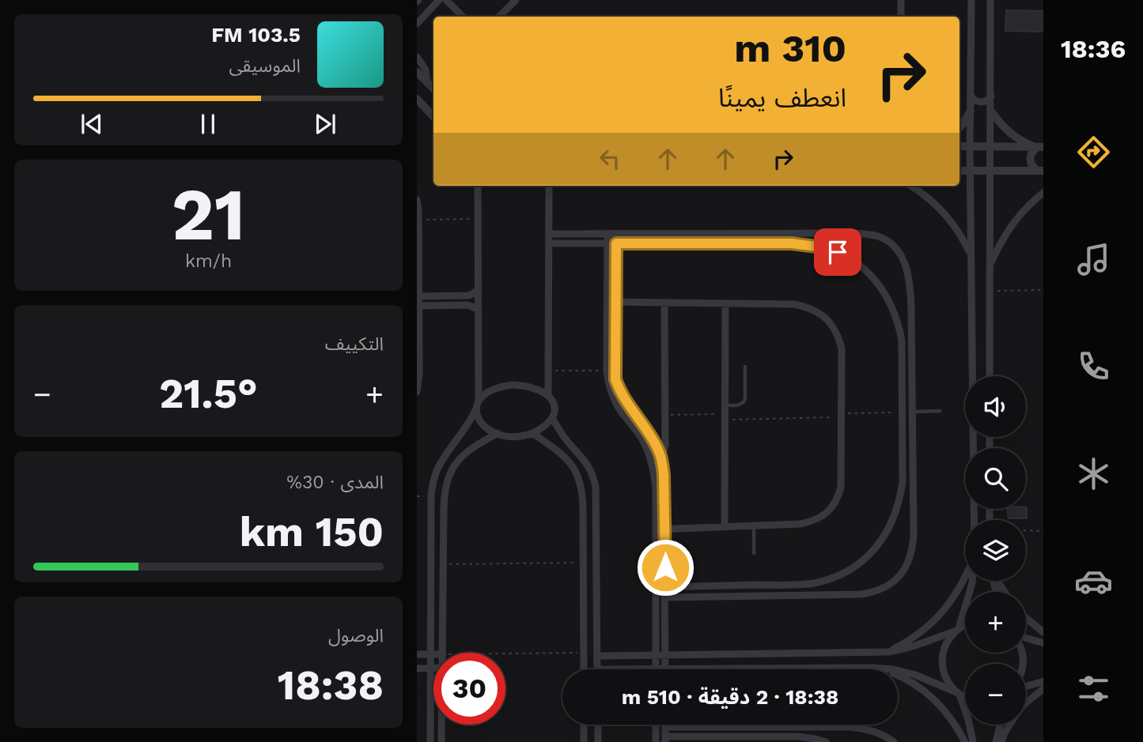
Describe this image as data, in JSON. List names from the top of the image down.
{
  "page": {
    "tabs": "18:36",
    "turn": ["310 m", "انعطف يمينًا"],
    "song": ["103.5 FM", "الموسيقى"],
    "tile": [
      ["21", "km/h"],
      "التكييف",
      ["المدى · 30%", "150 km"],
      ["الوصول", "18:38"]
    ],
    "heat": ["−", "21.5°", "+"],
    "map_buttons": ["+", "−"],
    "limit": "30",
    "trip": "18:38 · 2 دقيقة · 510 m"
  }
}
